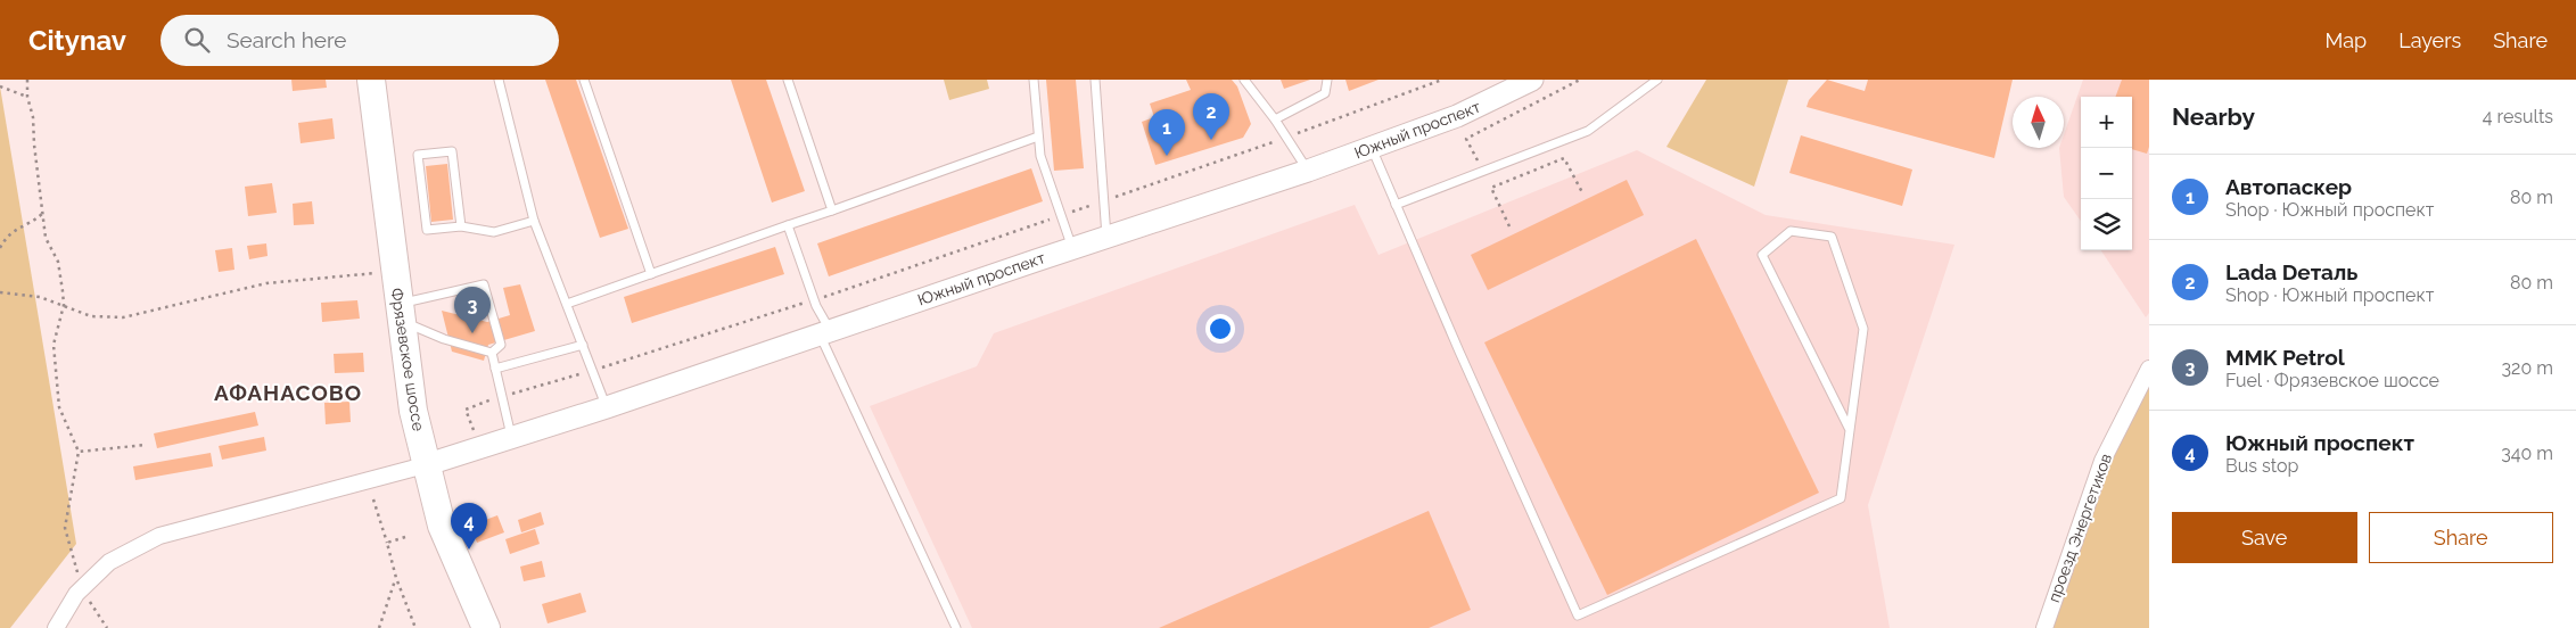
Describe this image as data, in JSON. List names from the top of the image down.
{
  "streets": {
    "highway": ["Фрязевское шоссе"],
    "main road": ["Южный проспект"],
    "street": ["проезд Энергетиков"]
  },
  "crossings": [
    ["Южный проспект", "Фрязевское шоссе"]
  ],
  "districts": ["АФАНАСОВО"],
  "north": "top",
  "page": {
    "header": "Citynav",
    "search": "Search here",
    "nav": ["Map", "Layers", "Share"],
    "heading": ["Nearby", "4 results"],
    "pins": [
      "2",
      "1",
      "3",
      "4"
    ],
    "map_buttons": ["+", "−"],
    "list": [
      {
        "mark": "1",
        "name": "Автопаскер",
        "note": "Shop · Южный проспект",
        "value": "80 m"
      },
      {
        "mark": "2",
        "name": "Lada Dеталь",
        "note": "Shop · Южный проспект",
        "value": "80 m"
      },
      {
        "mark": "3",
        "name": "MMK Petrol",
        "note": "Fuel · Фрязевское шоссе",
        "value": "320 m"
      },
      {
        "mark": "4",
        "name": "Южный проспект",
        "note": "Bus stop",
        "value": "340 m"
      }
    ],
    "buttons": ["Save", "Share"]
  }
}
